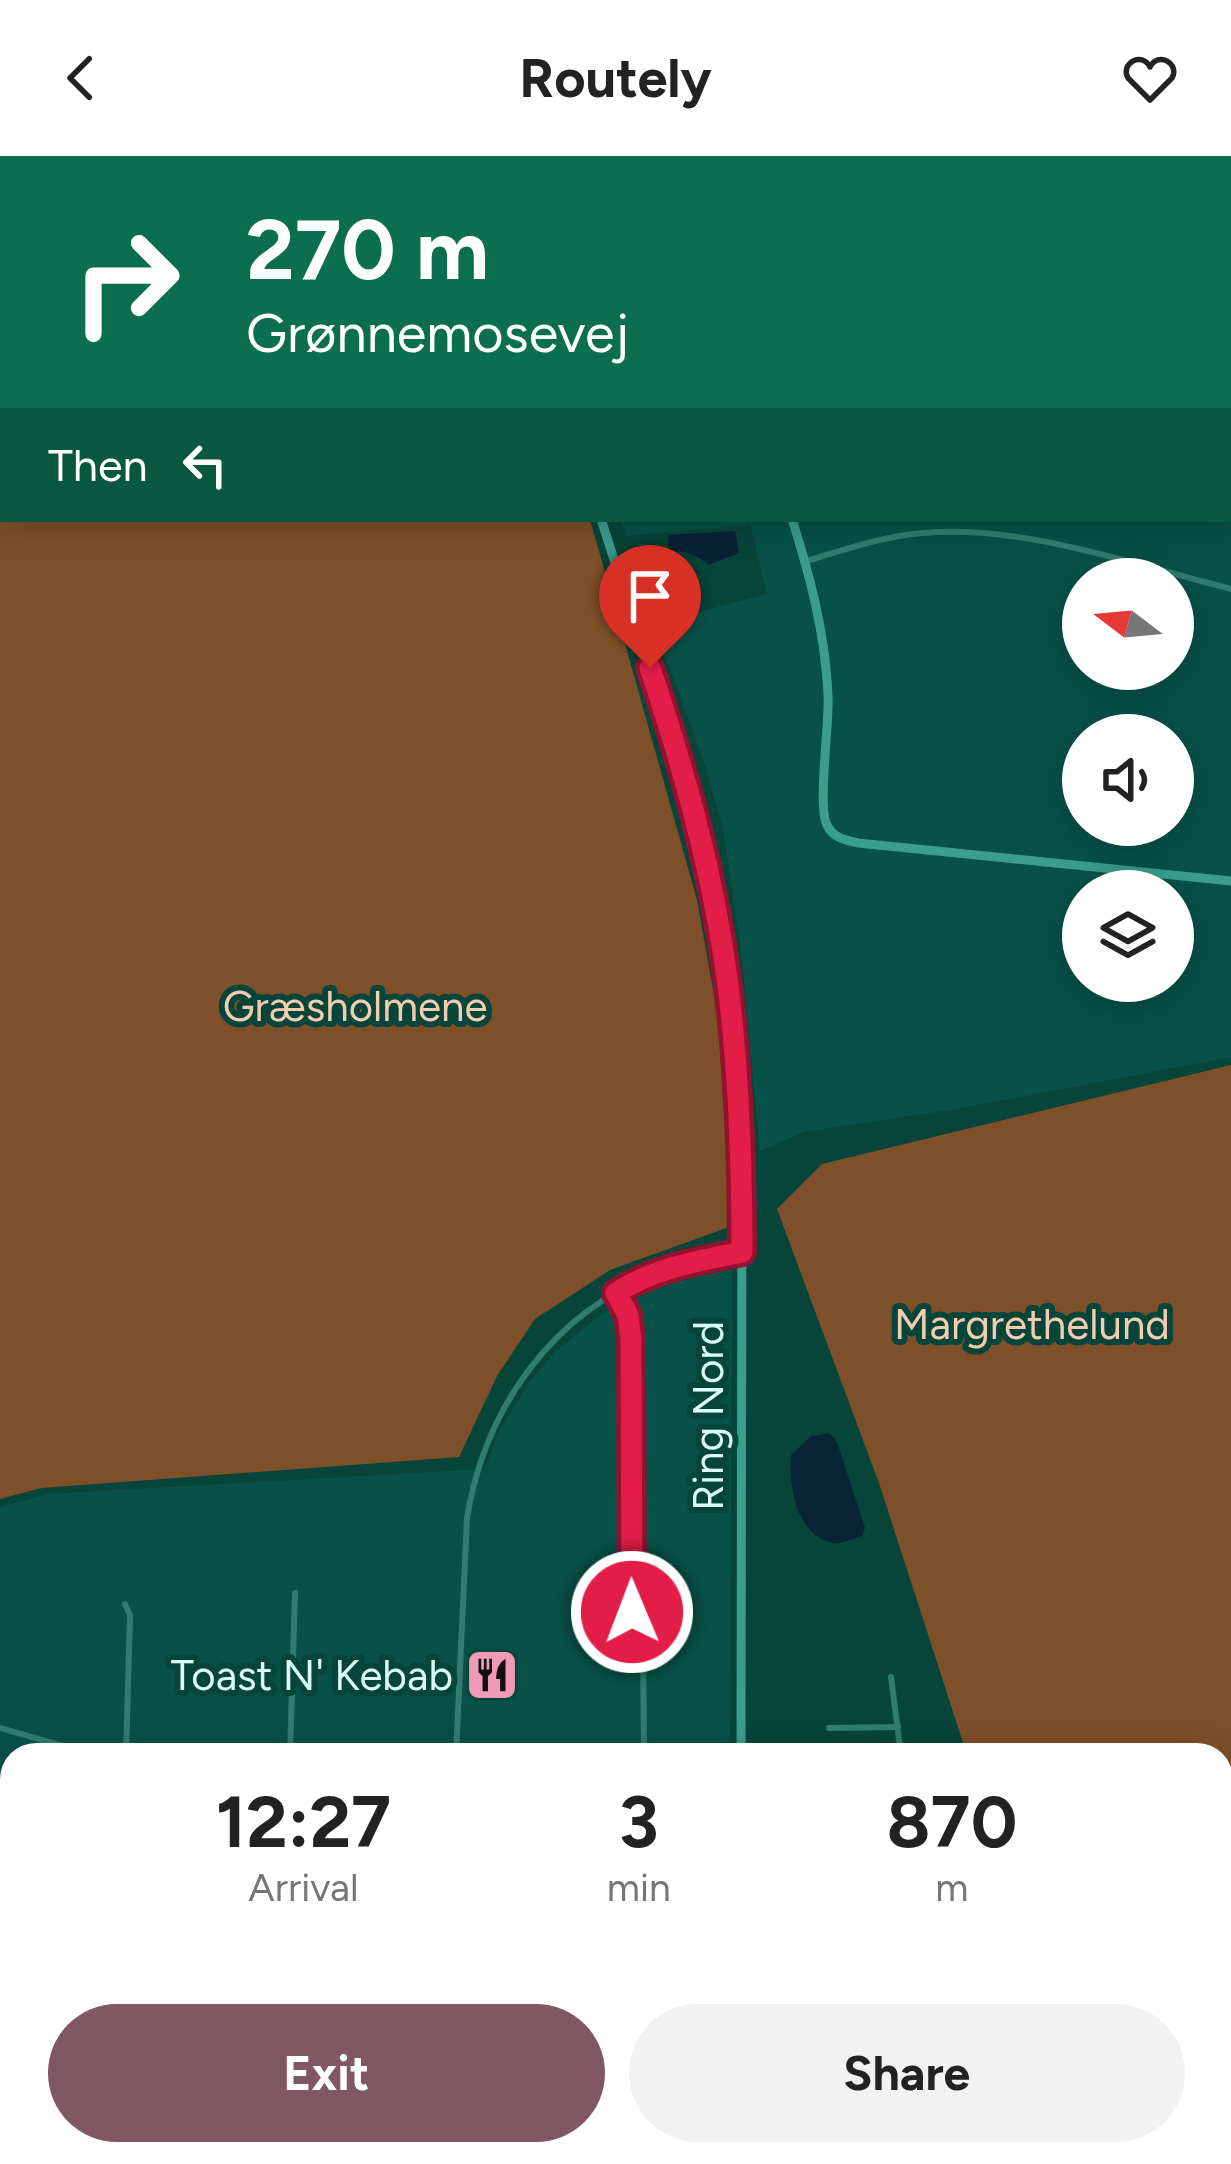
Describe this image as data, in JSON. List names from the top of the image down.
{
  "streets": {
    "main road": ["Ring Nord"]
  },
  "parks": ["Græsholmene", "Margrethelund"],
  "places": {
    "restaurant": ["Toast N' Kebab"]
  },
  "north": "left",
  "page": {
    "header": "Routely",
    "turn": ["270 m", "Grønnemosevej"],
    "then": "Then",
    "eta": [
      "12:27",
      "Arrival",
      "3",
      "min",
      "870",
      "m"
    ],
    "buttons": ["Exit", "Share"]
  }
}
